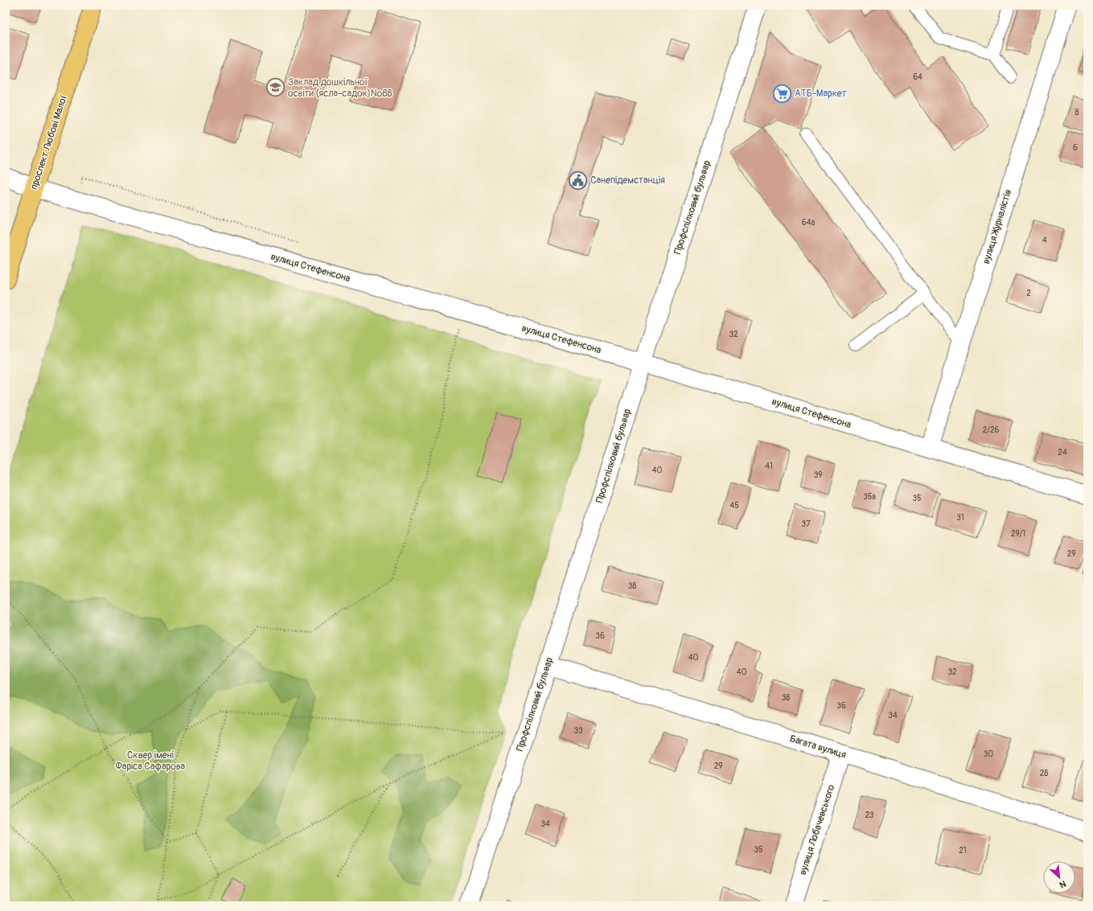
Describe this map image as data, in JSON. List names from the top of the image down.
{
  "streets": {
    "main road": ["проспект Любові Малої"],
    "street": [
      "Профспілковий бульвар",
      "вулиця Журналістів",
      "вулиця Стефенсона",
      "Багата вулиця",
      "вулиця Лобачевського"
    ]
  },
  "crossings": [
    ["проспект Любові Малої", "вулиця Стефенсона"],
    ["Профспілковий бульвар", "вулиця Стефенсона"],
    ["Профспілковий бульвар", "Багата вулиця"],
    ["вулиця Журналістів", "вулиця Стефенсона"],
    ["Багата вулиця", "вулиця Лобачевського"]
  ],
  "parks": ["Сквер імені Фаріса Сафарова"],
  "places": {
    "school or university": ["Заклад дошкільної освіти (ясла-садок)№88"],
    "supermarket": ["АТБ-Маркет"],
    "public building": ["Санепідемстанція"]
  },
  "house_numbers": [
    "64",
    "8",
    "6",
    "64а",
    "4",
    "2",
    "32",
    "2/26",
    "24",
    "41",
    "40",
    "39",
    "35а",
    "35",
    "45",
    "31",
    "37",
    "29/1",
    "29",
    "38",
    "36",
    "40",
    "40",
    "32",
    "38",
    "36",
    "34",
    "33",
    "30",
    "29",
    "28",
    "23",
    "34",
    "35",
    "21"
  ],
  "north": "bottom right"
}
